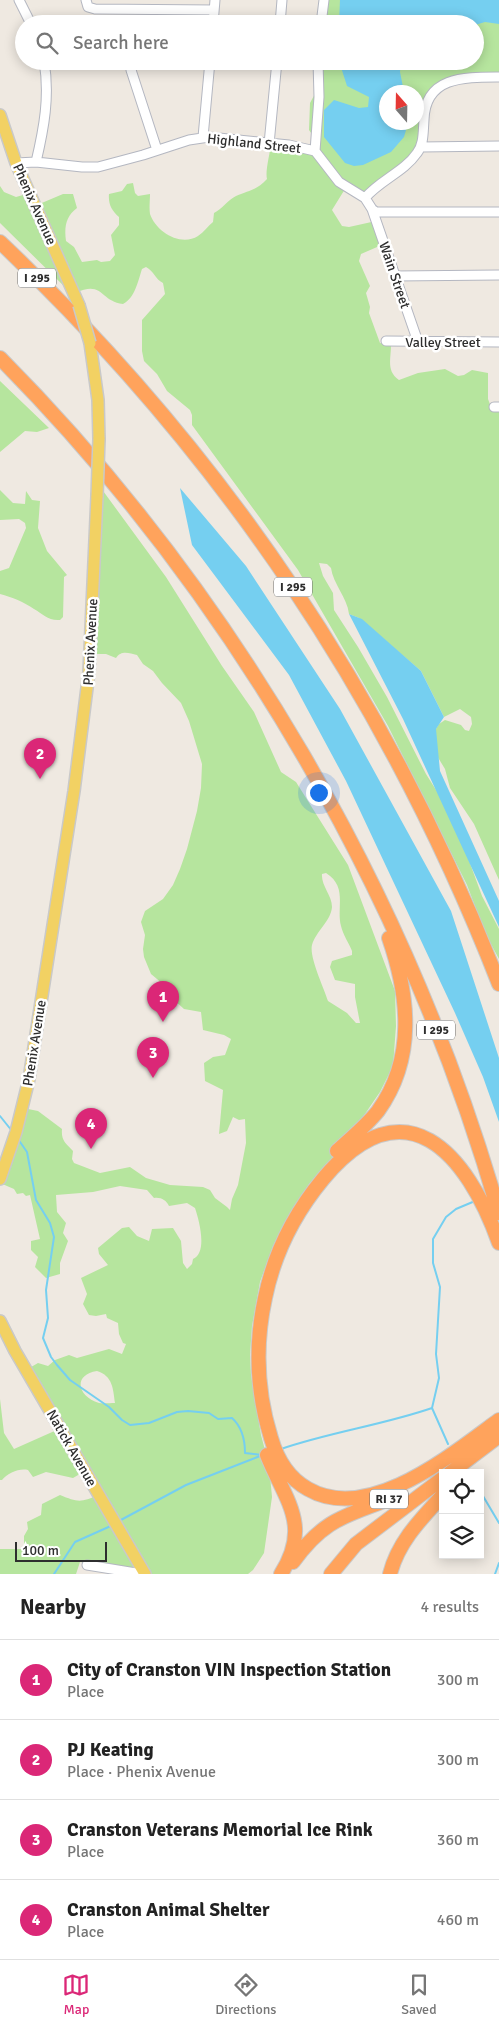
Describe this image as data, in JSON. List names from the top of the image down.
{
  "streets": {
    "highway": ["I 295", "RI 37"],
    "main road": ["Phenix Avenue", "Natick Avenue"],
    "street": ["Highland Street", "Wain Street", "Valley Street"]
  },
  "crossings": [
    ["Highland Street", "Phenix Avenue"],
    ["Highland Street", "Wain Street"],
    ["Wain Street", "Valley Street"]
  ],
  "scale_bar": "100 m",
  "north": "top",
  "page": {
    "search": "Search here",
    "pins": [
      "2",
      "1",
      "3",
      "4"
    ],
    "scale": "100 m",
    "heading": ["Nearby", "4 results"],
    "list": [
      {
        "mark": "1",
        "name": "City of Cranston VIN Inspection Station",
        "note": "Place",
        "value": "300 m"
      },
      {
        "mark": "2",
        "name": "PJ Keating",
        "note": "Place · Phenix Avenue",
        "value": "300 m"
      },
      {
        "mark": "3",
        "name": "Cranston Veterans Memorial Ice Rink",
        "note": "Place",
        "value": "360 m"
      },
      {
        "mark": "4",
        "name": "Cranston Animal Shelter",
        "note": "Place",
        "value": "460 m"
      }
    ],
    "nav": ["Map", "Directions", "Saved"]
  }
}
